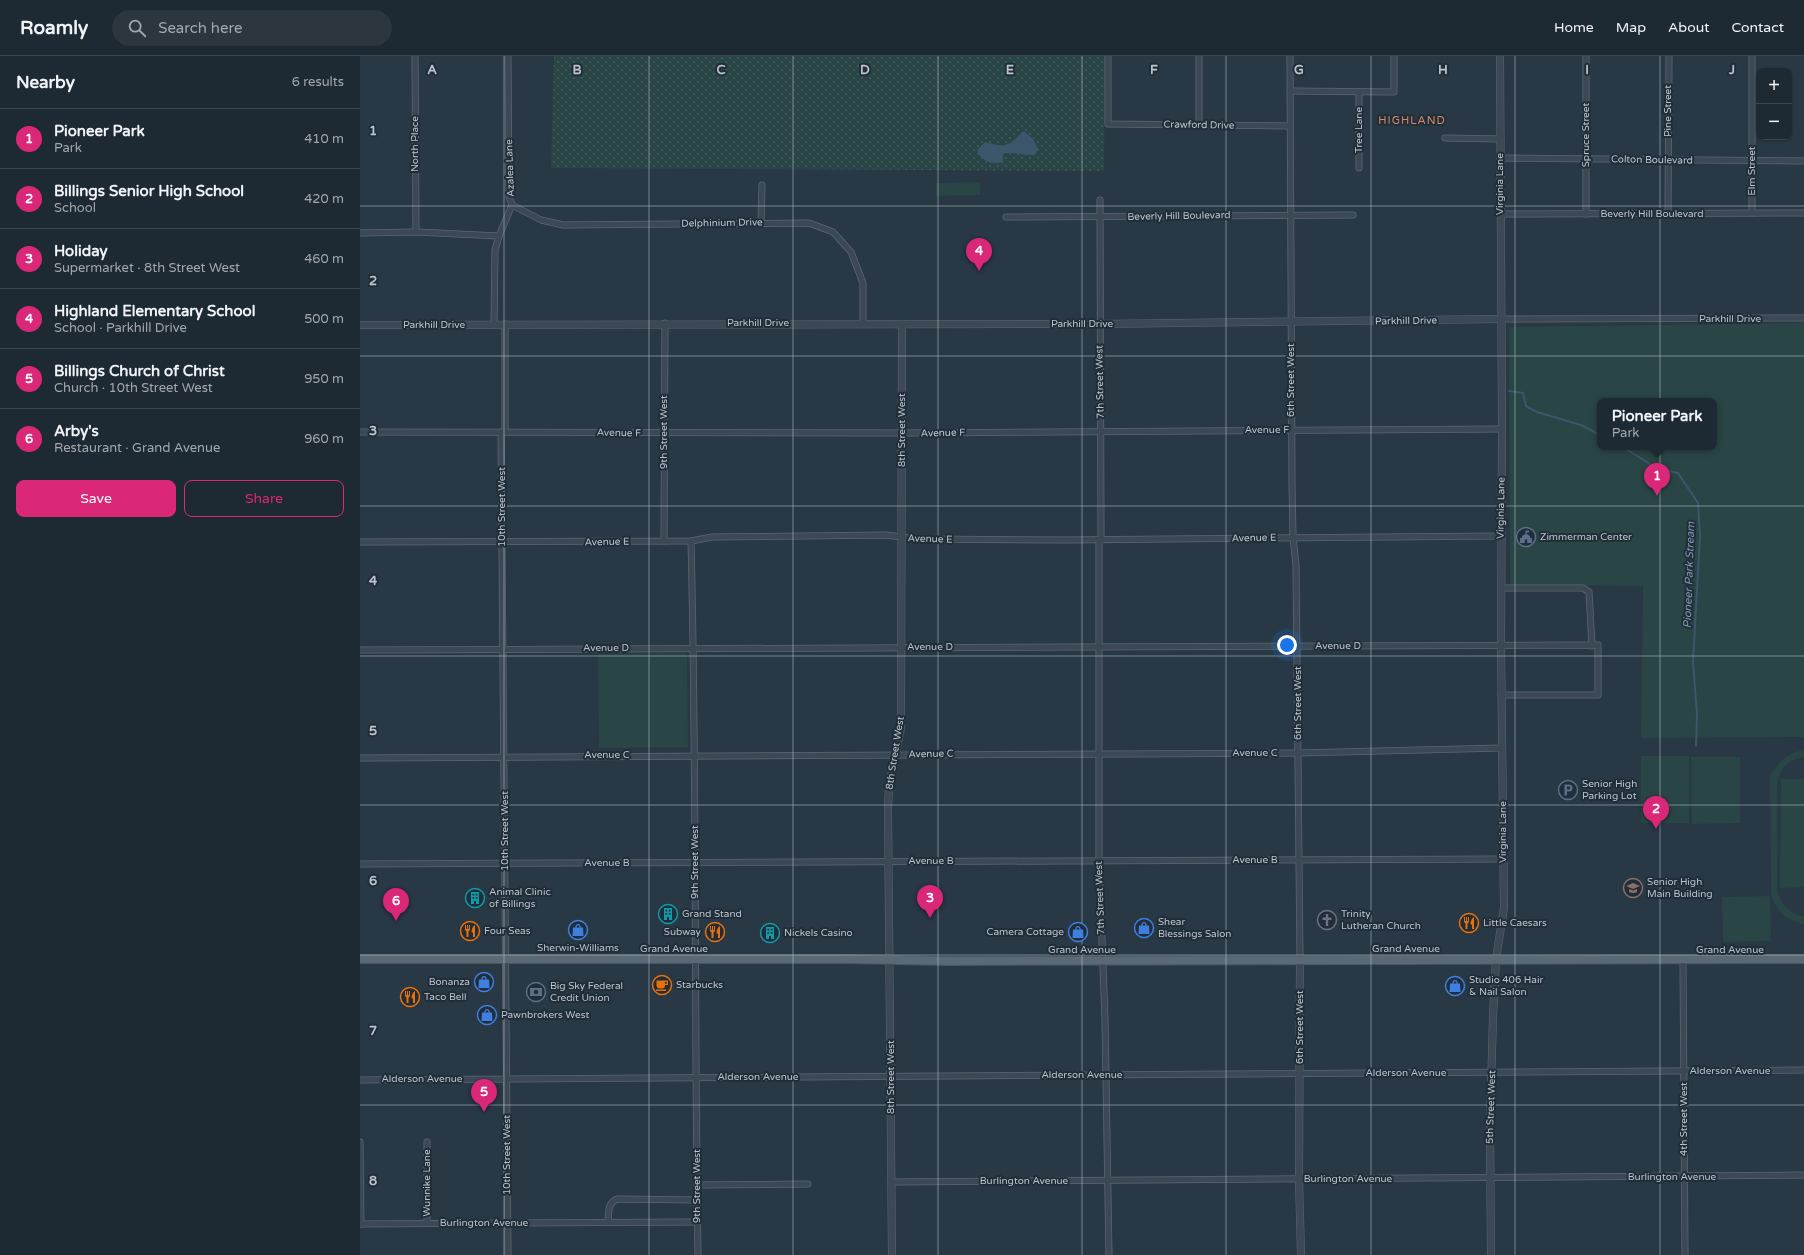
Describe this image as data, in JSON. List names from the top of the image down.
{
  "streets": {
    "main road": ["Grand Avenue"],
    "street": [
      "Pine Street",
      "Crawford Drive",
      "Tree Lane",
      "Spruce Street",
      "North Place",
      "Colton Boulevard",
      "Azalea Lane",
      "Elm Street",
      "Virginia Lane",
      "Beverly Hill Boulevard",
      "Delphinium Drive",
      "Parkhill Drive",
      "6th Street West",
      "7th Street West",
      "8th Street West",
      "Avenue F",
      "9th Street West",
      "10th Street West",
      "Avenue E",
      "Avenue D",
      "Avenue C",
      "Avenue B",
      "Alderson Avenue",
      "5th Street West",
      "4th Street West",
      "Burlington Avenue",
      "Wunnike Lane"
    ]
  },
  "crossings": [
    ["Pine Street", "Colton Boulevard"],
    ["Pine Street", "Beverly Hill Boulevard"],
    ["Crawford Drive", "6th Street West"],
    ["Spruce Street", "Colton Boulevard"],
    ["Spruce Street", "Beverly Hill Boulevard"],
    ["Colton Boulevard", "Elm Street"],
    ["Colton Boulevard", "Virginia Lane"],
    ["Azalea Lane", "Delphinium Drive"],
    ["Azalea Lane", "Parkhill Drive"],
    ["Elm Street", "Beverly Hill Boulevard"],
    ["Virginia Lane", "Beverly Hill Boulevard"],
    ["Virginia Lane", "Parkhill Drive"],
    ["Virginia Lane", "Avenue F"],
    ["Virginia Lane", "Avenue E"],
    ["Virginia Lane", "Avenue D"],
    ["Virginia Lane", "Avenue C"],
    ["Virginia Lane", "Avenue B"],
    ["Virginia Lane", "Grand Avenue"],
    ["Virginia Lane", "5th Street West"],
    ["Beverly Hill Boulevard", "6th Street West"],
    ["Beverly Hill Boulevard", "7th Street West"],
    ["Delphinium Drive", "Parkhill Drive"],
    ["Parkhill Drive", "6th Street West"],
    ["Parkhill Drive", "7th Street West"],
    ["Parkhill Drive", "8th Street West"],
    ["Parkhill Drive", "9th Street West"],
    ["Parkhill Drive", "10th Street West"],
    ["6th Street West", "Avenue F"],
    ["6th Street West", "Avenue E"],
    ["6th Street West", "Avenue D"],
    ["6th Street West", "Avenue C"],
    ["6th Street West", "Avenue B"],
    ["6th Street West", "Grand Avenue"],
    ["6th Street West", "Alderson Avenue"],
    ["6th Street West", "Burlington Avenue"],
    ["7th Street West", "Avenue F"],
    ["7th Street West", "Avenue E"],
    ["7th Street West", "Avenue D"],
    ["7th Street West", "Avenue C"],
    ["7th Street West", "Avenue B"],
    ["7th Street West", "Grand Avenue"],
    ["7th Street West", "Alderson Avenue"],
    ["7th Street West", "Burlington Avenue"],
    ["8th Street West", "Avenue F"],
    ["8th Street West", "Avenue E"],
    ["8th Street West", "Avenue D"],
    ["8th Street West", "Avenue C"],
    ["8th Street West", "Avenue B"],
    ["8th Street West", "Grand Avenue"],
    ["8th Street West", "Alderson Avenue"],
    ["8th Street West", "Burlington Avenue"],
    ["Avenue F", "9th Street West"],
    ["Avenue F", "10th Street West"],
    ["9th Street West", "Avenue E"],
    ["9th Street West", "Avenue D"],
    ["9th Street West", "Avenue C"],
    ["9th Street West", "Avenue B"],
    ["9th Street West", "Grand Avenue"],
    ["9th Street West", "Alderson Avenue"],
    ["9th Street West", "Burlington Avenue"],
    ["10th Street West", "Avenue E"],
    ["10th Street West", "Avenue D"],
    ["10th Street West", "Avenue C"],
    ["10th Street West", "Avenue B"],
    ["10th Street West", "Grand Avenue"],
    ["10th Street West", "Alderson Avenue"],
    ["10th Street West", "Burlington Avenue"],
    ["Grand Avenue", "5th Street West"],
    ["Grand Avenue", "4th Street West"],
    ["Alderson Avenue", "5th Street West"],
    ["Alderson Avenue", "4th Street West"],
    ["5th Street West", "Burlington Avenue"],
    ["4th Street West", "Burlington Avenue"],
    ["Burlington Avenue", "Wunnike Lane"]
  ],
  "districts": ["HIGHLAND"],
  "water": ["Pioneer Park Stream"],
  "places": {
    "public building": ["Zimmerman Center"],
    "parking": ["Senior High Parking Lot"],
    "school or university": ["Senior High Main Building"],
    "building": ["Animal Clinic of Billings", "Grand Stand", "Nickels Casino"],
    "church": ["Trinity Lutheran Church"],
    "restaurant": [
      "Little Caesars",
      "Four Seas",
      "Subway",
      "Taco Bell"
    ],
    "shop": [
      "Shear Blessings Salon",
      "Sherwin-Williams",
      "Camera Cottage",
      "Bonanza",
      "Studio 406 Hair & Nail Salon",
      "Pawnbrokers West"
    ],
    "cafe": ["Starbucks"],
    "bank": ["Big Sky Federal Credit Union"]
  },
  "page": {
    "header": "Roamly",
    "search": "Search here",
    "nav": [
      "Home",
      "Map",
      "About",
      "Contact"
    ],
    "heading": ["Nearby", "6 results"],
    "map_buttons": ["+", "−"],
    "list": [
      {
        "mark": "1",
        "name": "Pioneer Park",
        "note": "Park",
        "value": "410 m"
      },
      {
        "mark": "2",
        "name": "Billings Senior High School",
        "note": "School",
        "value": "420 m"
      },
      {
        "mark": "3",
        "name": "Holiday",
        "note": "Supermarket · 8th Street West",
        "value": "460 m"
      },
      {
        "mark": "4",
        "name": "Highland Elementary School",
        "note": "School · Parkhill Drive",
        "value": "500 m"
      },
      {
        "mark": "5",
        "name": "Billings Church of Christ",
        "note": "Church · 10th Street West",
        "value": "950 m"
      },
      {
        "mark": "6",
        "name": "Arby's",
        "note": "Restaurant · Grand Avenue",
        "value": "960 m"
      }
    ],
    "pins": [
      "4",
      "1",
      "2",
      "3",
      "6",
      "5"
    ],
    "popup": ["Pioneer Park", "Park"],
    "buttons": ["Save", "Share"]
  },
  "grid": {
    "columns": [
      "A",
      "B",
      "C",
      "D",
      "E",
      "F",
      "G",
      "H",
      "I",
      "J"
    ],
    "rows": [
      "1",
      "2",
      "3",
      "4",
      "5",
      "6",
      "7",
      "8"
    ]
  }
}
